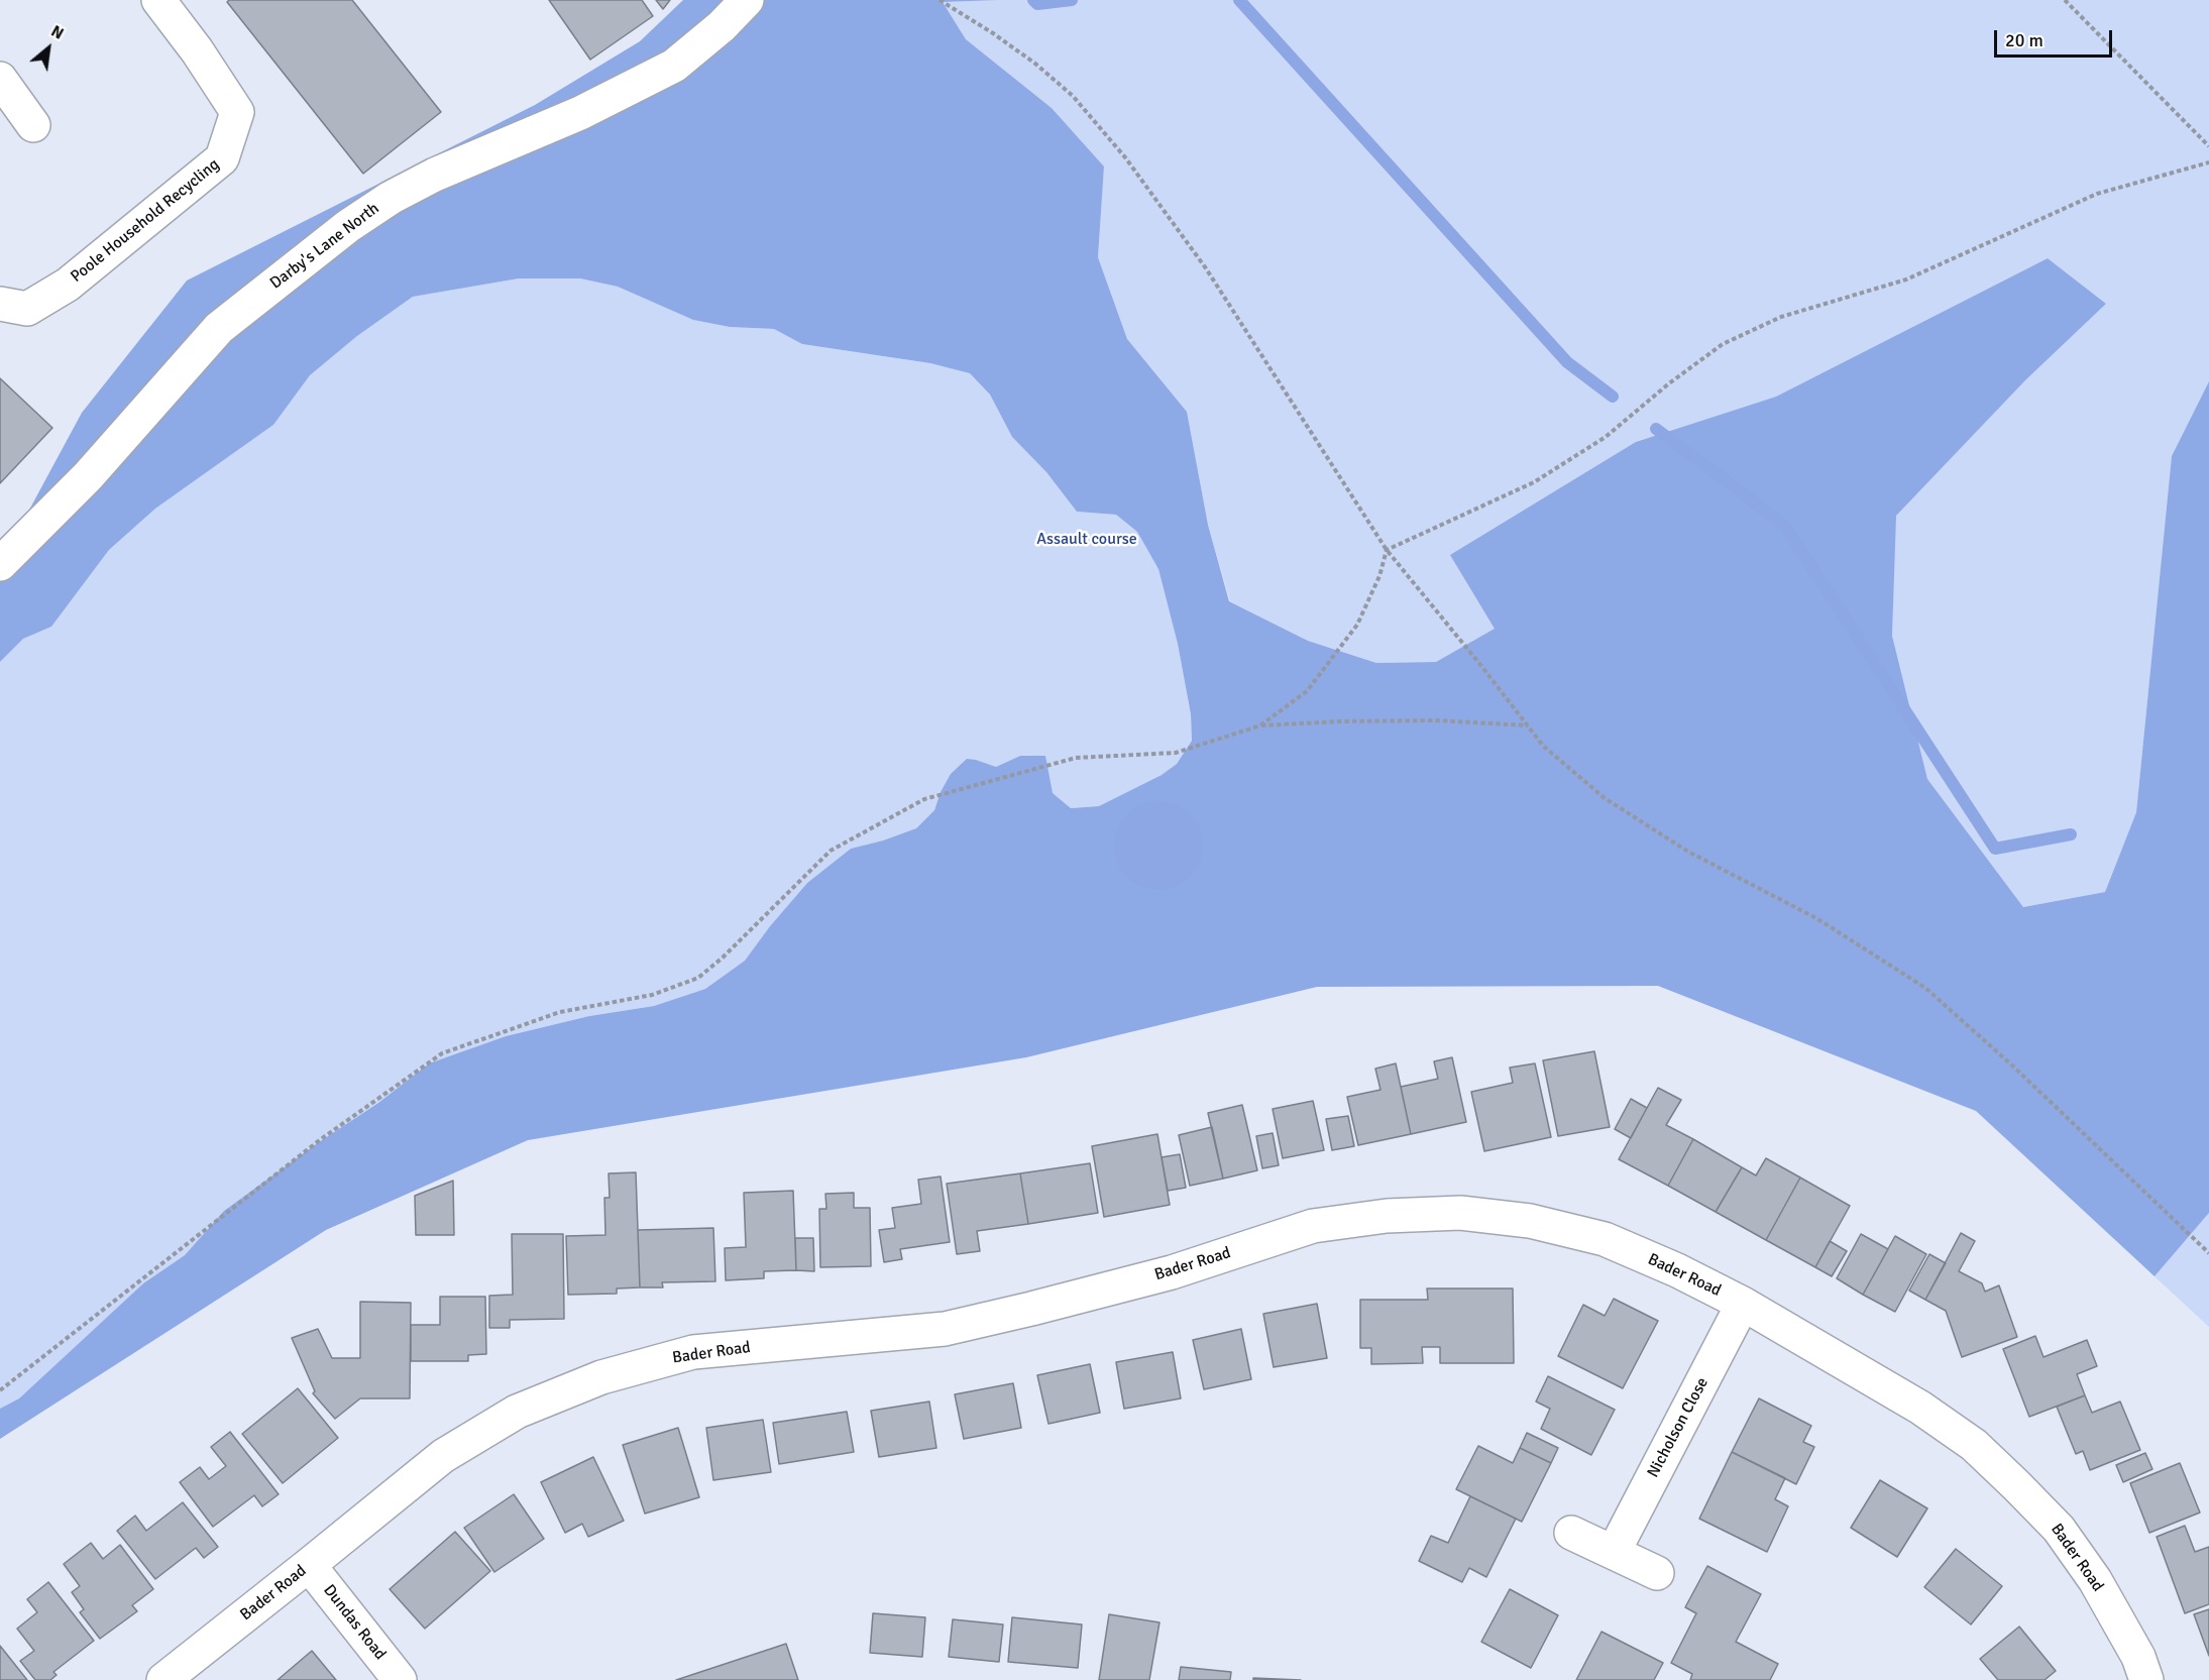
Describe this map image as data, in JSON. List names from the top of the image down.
{
  "streets": {
    "street": [
      "Poole Household Recycling",
      "Darby's Lane North",
      "Bader Road",
      "Nicholson Close",
      "Dundas Road"
    ]
  },
  "crossings": [
    ["Bader Road", "Nicholson Close"],
    ["Bader Road", "Dundas Road"]
  ],
  "parks": ["Assault course"],
  "scale_bar": "20 m",
  "north": "top right"
}
